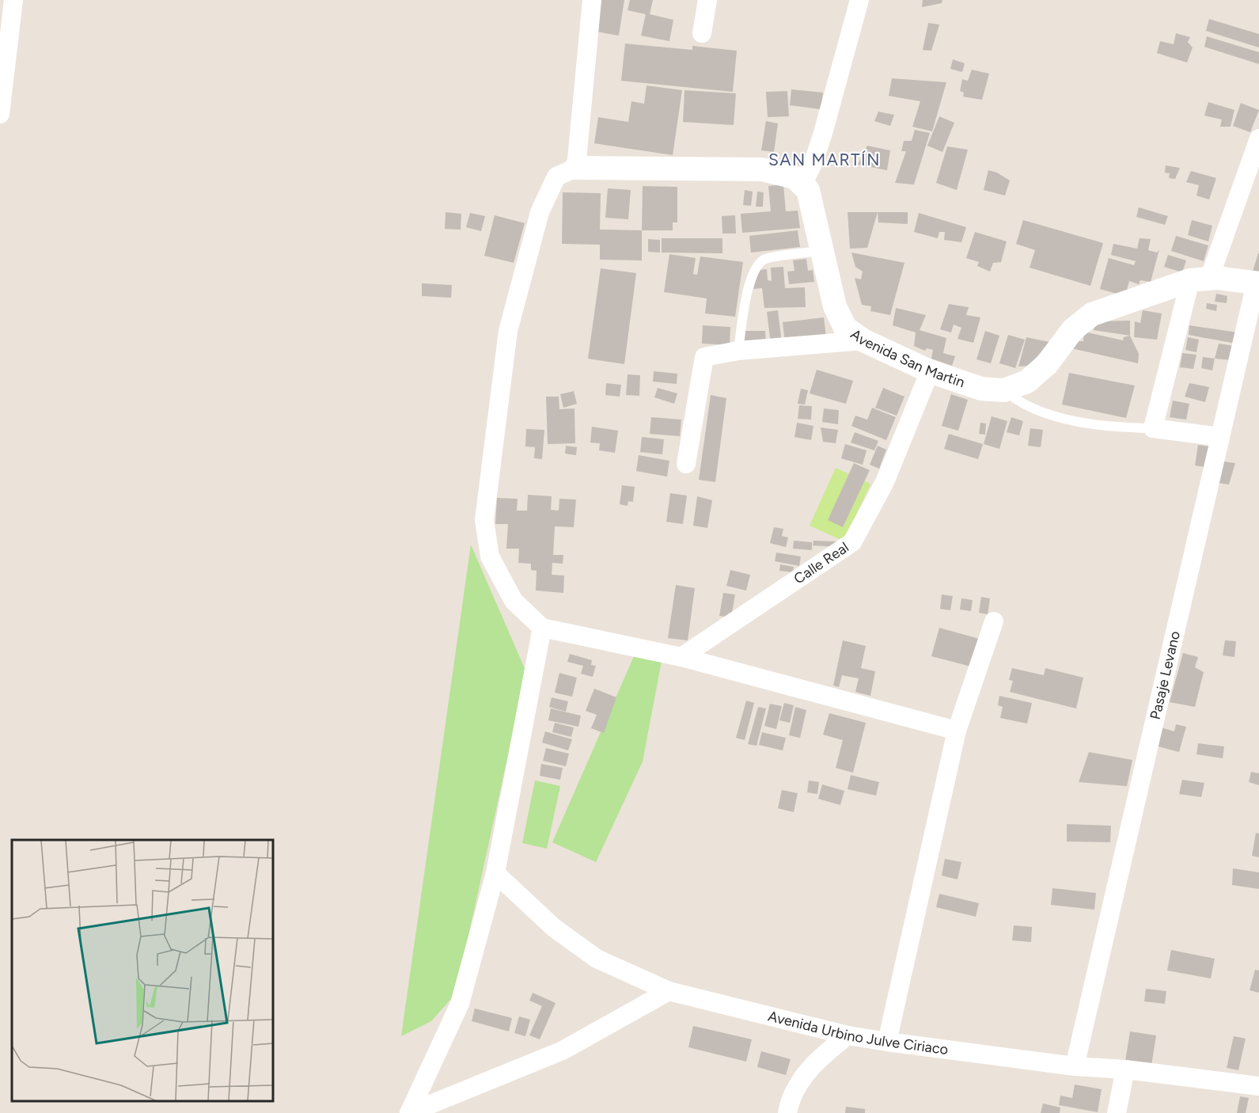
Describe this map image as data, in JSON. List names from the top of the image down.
{
  "streets": {
    "street": [
      "Avenida San Martin",
      "Calle Real",
      "Pasaje Levano",
      "Avenida Urbino Julve Ciriaco"
    ]
  },
  "crossings": [
    ["Avenida San Martin", "Calle Real"],
    ["Avenida San Martin", "Pasaje Levano"],
    ["Pasaje Levano", "Avenida Urbino Julve Ciriaco"]
  ],
  "districts": ["SAN MARTÍN"]
}
